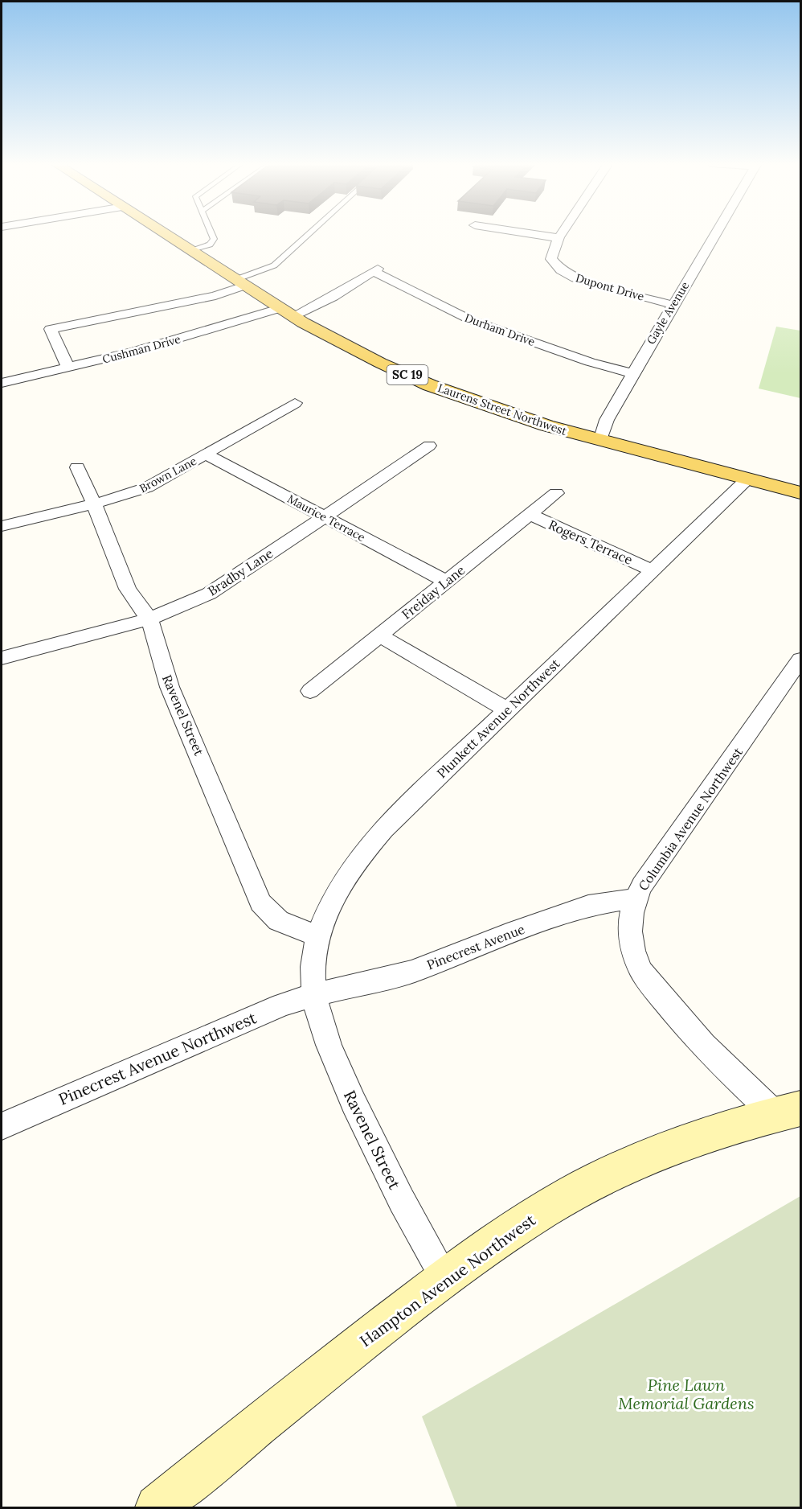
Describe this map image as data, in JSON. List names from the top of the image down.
{
  "streets": {
    "main road": ["SC 19", "Laurens Street Northwest"],
    "street": [
      "Dupont Drive",
      "Gayle Avenue",
      "Durham Drive",
      "Cushman Drive",
      "Brown Lane",
      "Maurice Terrace",
      "Rogers Terrace",
      "Bradby Lane",
      "Freiday Lane",
      "Ravenel Street",
      "Plunkett Avenue Northwest",
      "Columbia Avenue Northwest",
      "Pinecrest Avenue",
      "Pinecrest Avenue Northwest",
      "Hampton Avenue Northwest"
    ]
  },
  "crossings": [
    ["Dupont Drive", "Gayle Avenue"],
    ["Gayle Avenue", "Durham Drive"],
    ["Gayle Avenue", "Laurens Street Northwest"],
    ["Durham Drive", "Cushman Drive"],
    ["Cushman Drive", "Laurens Street Northwest"],
    ["Laurens Street Northwest", "Plunkett Avenue Northwest"],
    ["Brown Lane", "Maurice Terrace"],
    ["Brown Lane", "Ravenel Street"],
    ["Maurice Terrace", "Bradby Lane"],
    ["Maurice Terrace", "Freiday Lane"],
    ["Rogers Terrace", "Freiday Lane"],
    ["Rogers Terrace", "Plunkett Avenue Northwest"],
    ["Bradby Lane", "Ravenel Street"],
    ["Ravenel Street", "Plunkett Avenue Northwest"],
    ["Ravenel Street", "Pinecrest Avenue"],
    ["Ravenel Street", "Pinecrest Avenue Northwest"],
    ["Ravenel Street", "Hampton Avenue Northwest"],
    ["Plunkett Avenue Northwest", "Pinecrest Avenue"],
    ["Plunkett Avenue Northwest", "Pinecrest Avenue Northwest"],
    ["Columbia Avenue Northwest", "Pinecrest Avenue"],
    ["Columbia Avenue Northwest", "Hampton Avenue Northwest"],
    ["Pinecrest Avenue", "Pinecrest Avenue Northwest"]
  ],
  "parks": ["Pine Lawn Memorial Gardens"]
}
